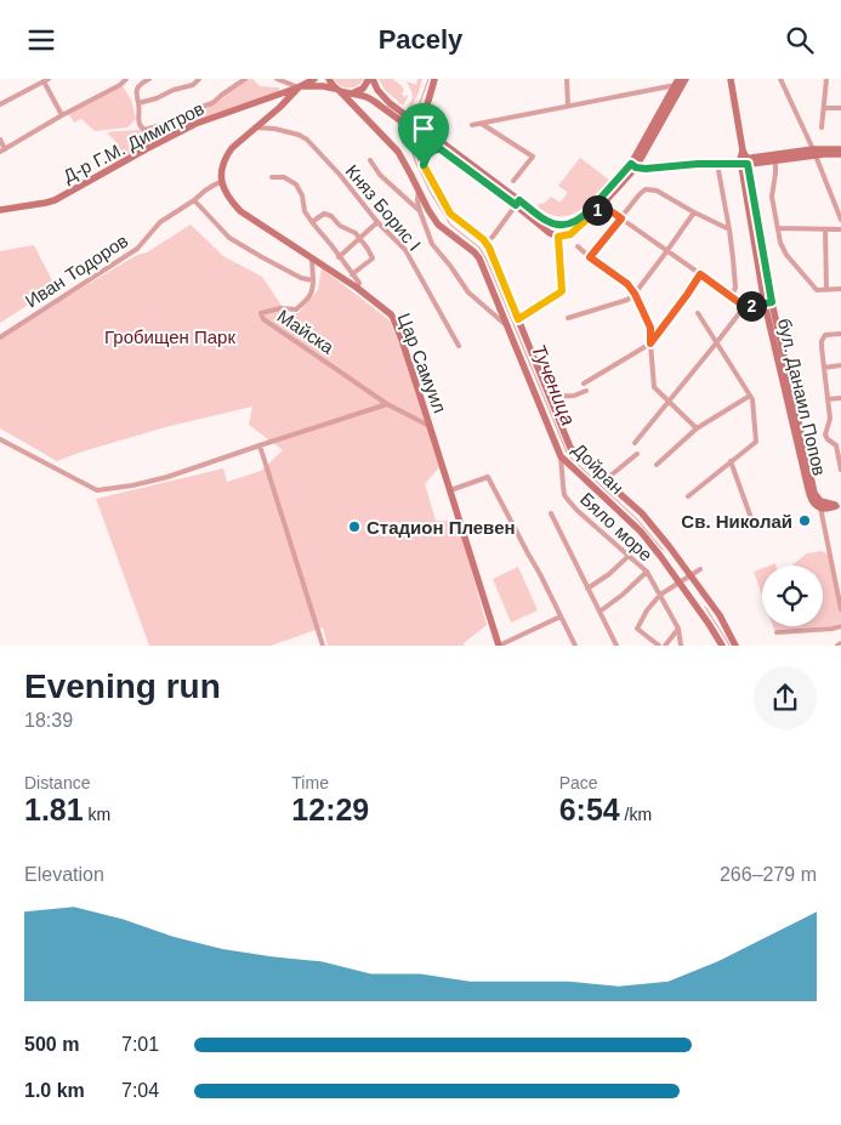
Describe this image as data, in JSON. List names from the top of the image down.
{
  "streets": {
    "street": [
      "Д-р Г.М. Димитров",
      "Княз Борис I",
      "Иван Тодоров",
      "Майска",
      "Цар Самуил",
      "бул. Данаил Попов",
      "Дойран",
      "Бяло море"
    ]
  },
  "crossings": [
    ["Иван Тодоров", "Цар Самуил"],
    ["Майска", "Цар Самуил"],
    ["Дойран", "Бяло море"]
  ],
  "water": ["Тученица"],
  "parks": ["Гробищен Парк"],
  "places": ["Св. Николай", "Стадион Плевен"],
  "page": {
    "header": "Pacely",
    "pins": ["1", "2"],
    "heading": ["Evening run", "18:39"],
    "stats": [
      ["Distance", "1.81 km"],
      ["Time", "12:29"],
      ["Pace", "6:54 /km"]
    ],
    "chart": ["Elevation", "266–279 m"],
    "list": [
      {
        "name": "500 m",
        "note": "7:01"
      },
      {
        "name": "1.0 km",
        "note": "7:04"
      }
    ]
  }
}
